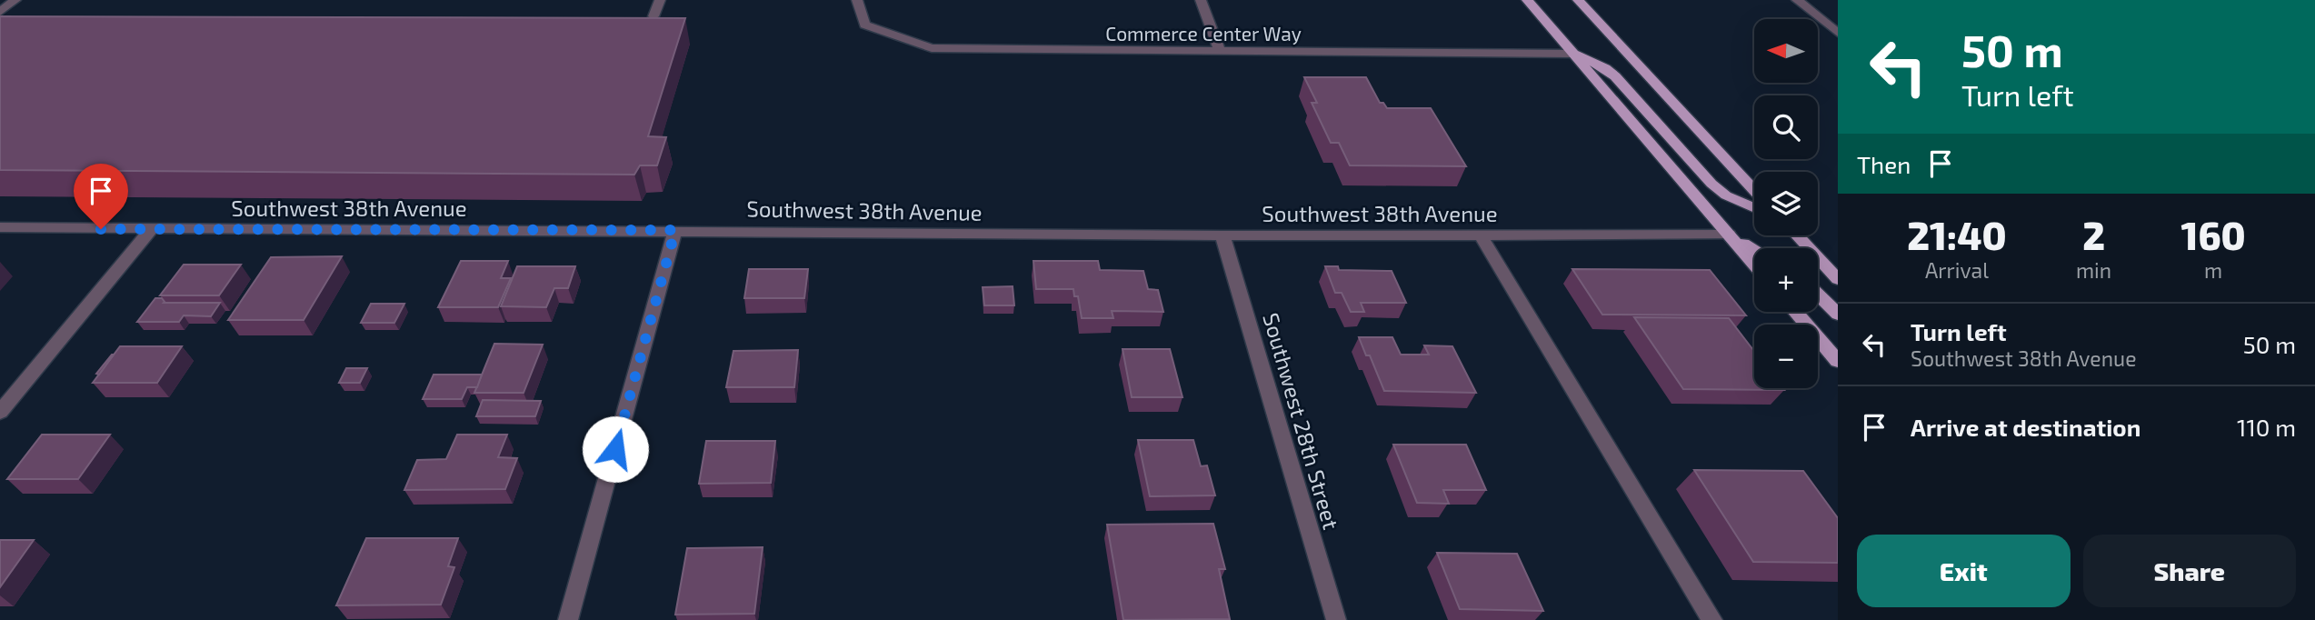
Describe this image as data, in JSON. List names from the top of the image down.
{
  "streets": {
    "street": ["Commerce Center Way", "Southwest 38th Avenue", "Southwest 28th Street"]
  },
  "crossings": [
    ["Southwest 38th Avenue", "Southwest 28th Street"]
  ],
  "north": "left",
  "page": {
    "turn": ["50 m", "Turn left"],
    "map_buttons": ["+", "−"],
    "then": "Then",
    "eta": [
      "21:40",
      "Arrival",
      "2",
      "min",
      "160",
      "m"
    ],
    "list": [
      {
        "name": "Turn left",
        "note": "Southwest 38th Avenue",
        "value": "50 m"
      },
      {
        "name": "Arrive at destination",
        "value": "110 m"
      }
    ],
    "buttons": ["Exit", "Share"]
  }
}
